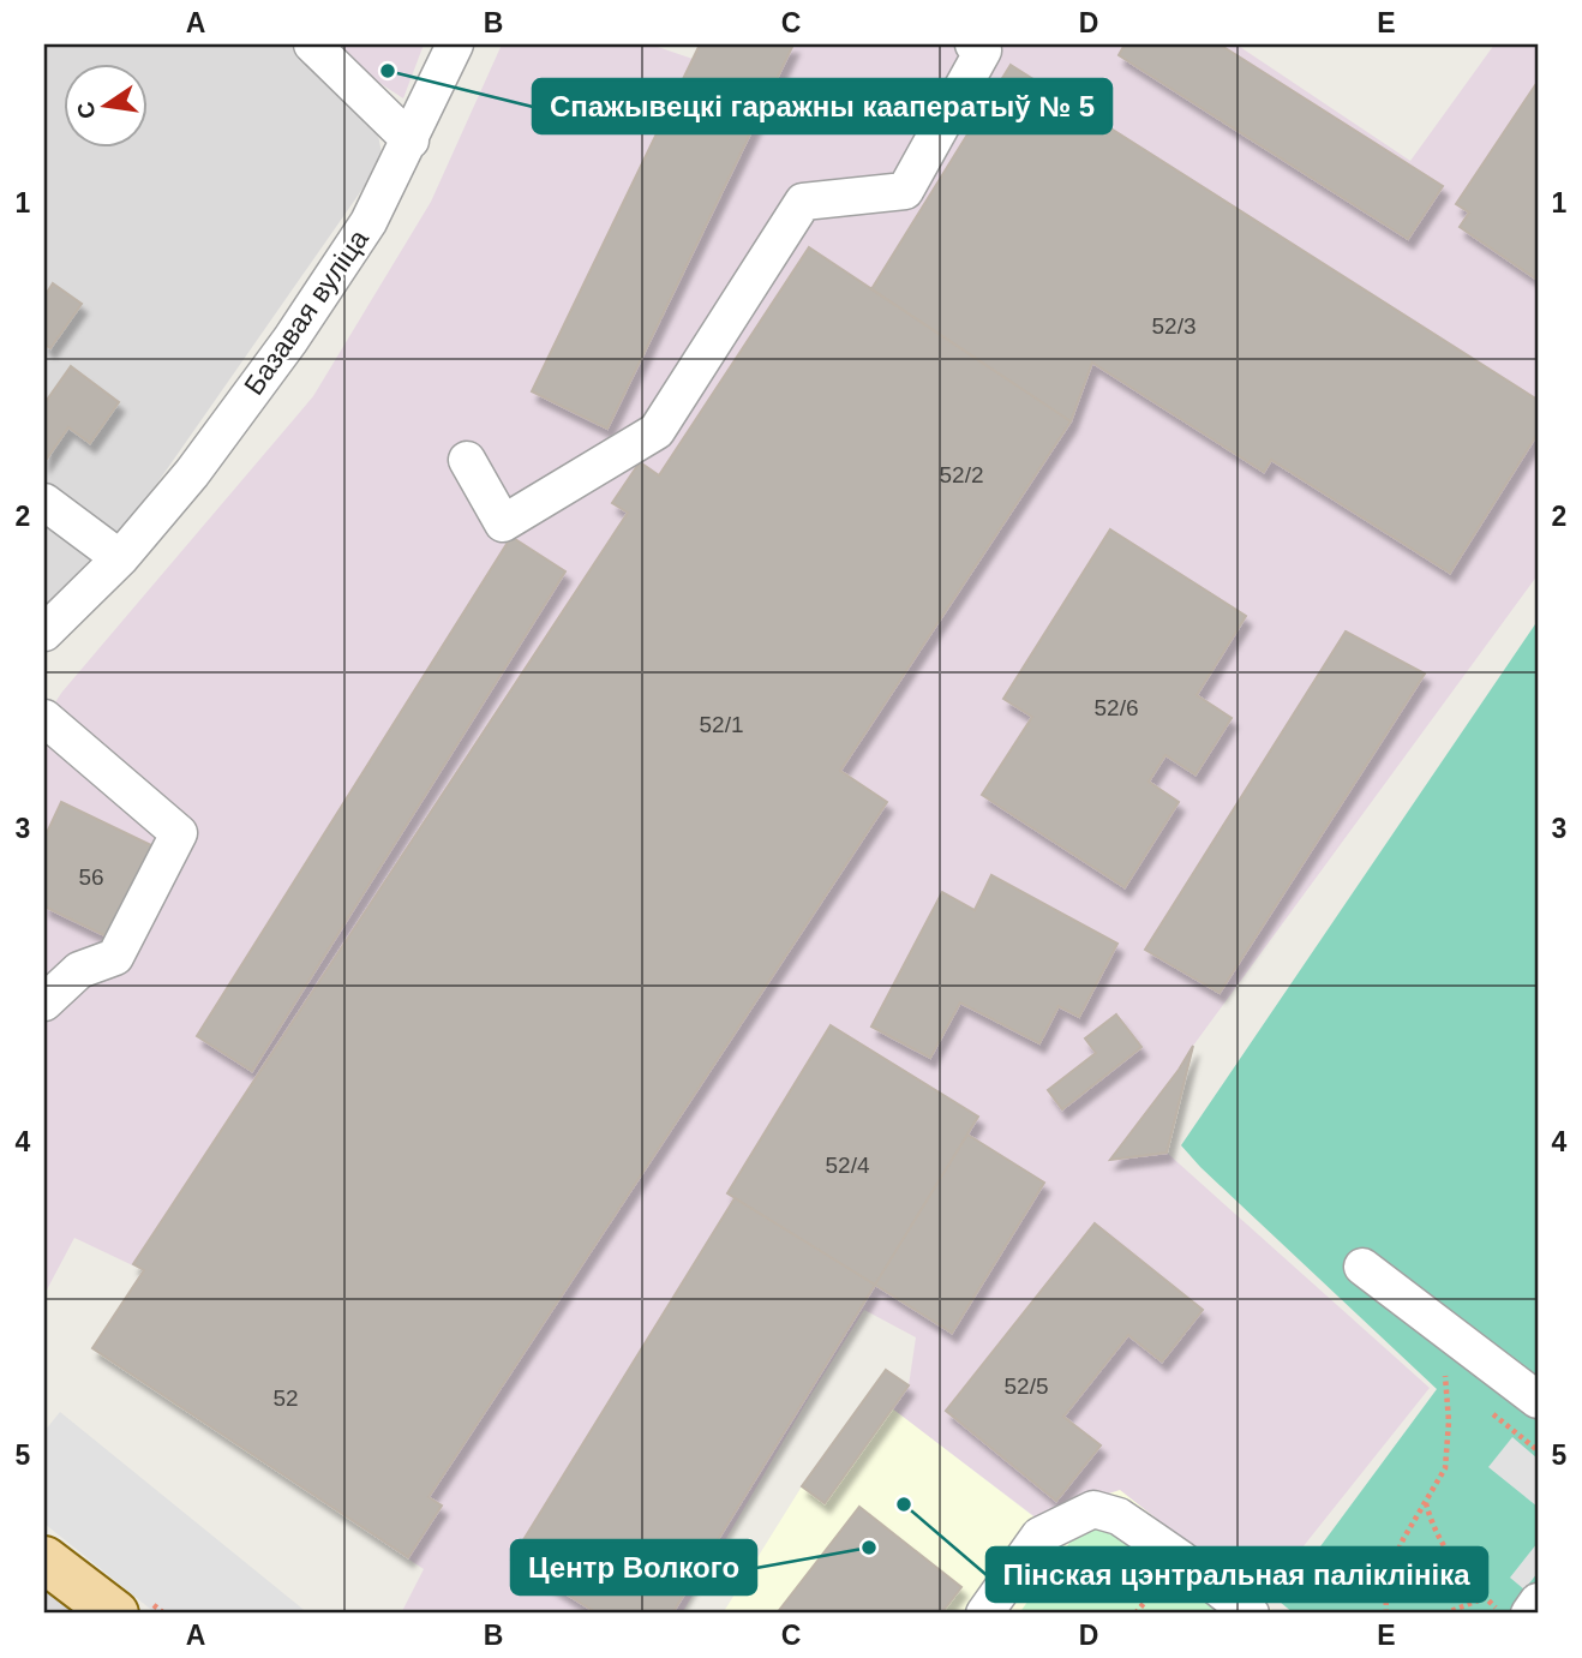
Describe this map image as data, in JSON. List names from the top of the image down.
{
  "streets": {
    "street": ["Базавая вуліца"]
  },
  "places": ["Спажывецкі гаражны кааператыў № 5", "Пінская цэнтральная паліклініка", "Центр Волкого"],
  "house_numbers": [
    "52/3",
    "52/2",
    "52/6",
    "52/1",
    "56",
    "52/4",
    "52/5",
    "52"
  ],
  "north": "left",
  "grid": {
    "columns": [
      "A",
      "B",
      "C",
      "D",
      "E"
    ],
    "rows": [
      "1",
      "2",
      "3",
      "4",
      "5"
    ]
  }
}
